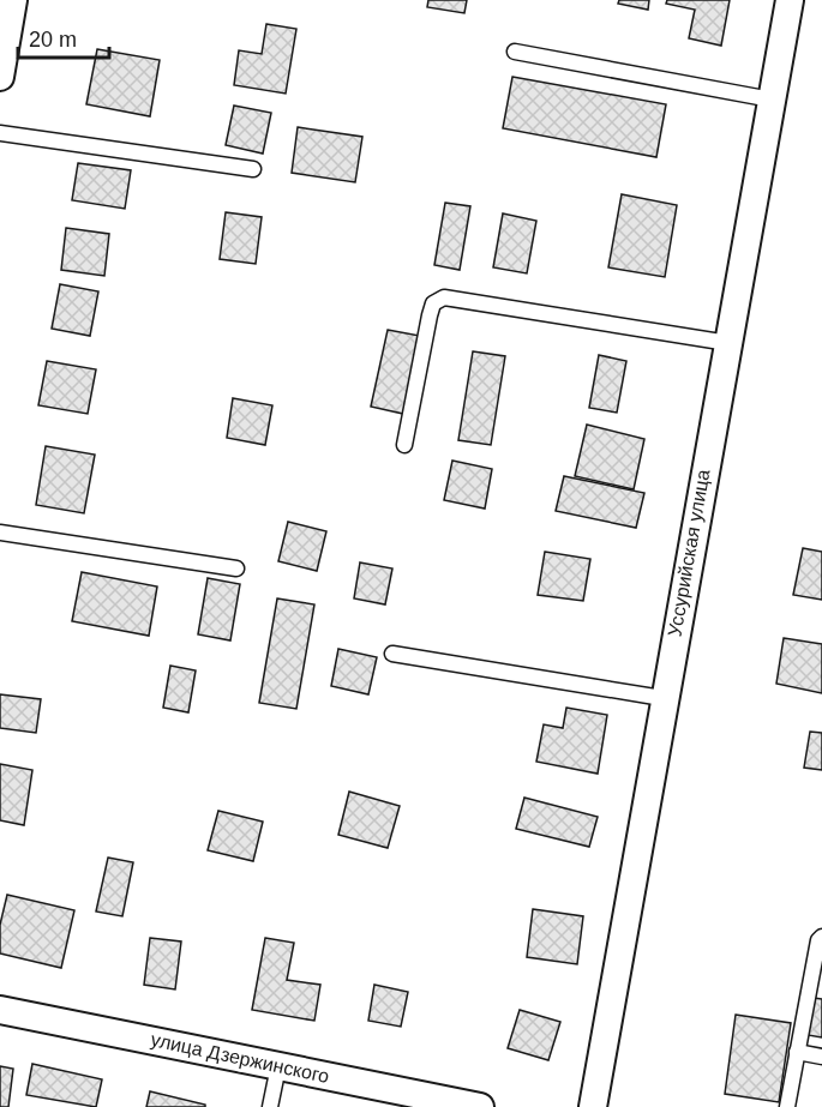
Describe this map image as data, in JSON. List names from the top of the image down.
{
  "streets": {
    "street": ["Уссурийская улица", "улица Дзержинского"]
  },
  "scale_bar": "20 m"
}
